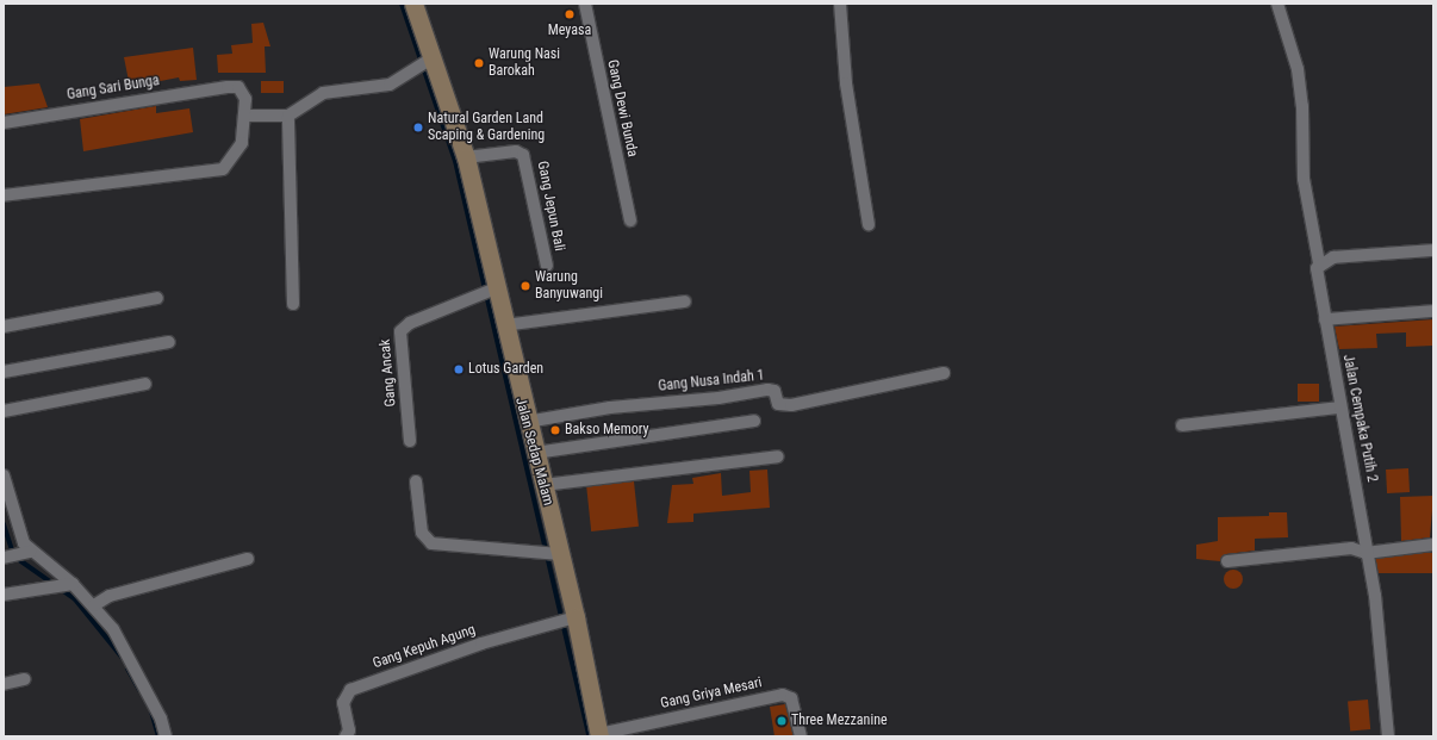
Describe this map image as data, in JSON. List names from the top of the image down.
{
  "streets": {
    "street": [
      "Gang Sari Bunga",
      "Gang Dewi Bunda",
      "Gang Jepun Bali",
      "Gang Ancak",
      "Gang Nusa Indah 1",
      "Jalan Cempaka Putih 2",
      "Jalan Sedap Malam",
      "Gang Kepuh Agung",
      "Gang Griya Mesari"
    ]
  },
  "crossings": [
    ["Gang Jepun Bali", "Jalan Sedap Malam"],
    ["Gang Ancak", "Jalan Sedap Malam"],
    ["Gang Nusa Indah 1", "Jalan Sedap Malam"],
    ["Jalan Sedap Malam", "Gang Kepuh Agung"],
    ["Jalan Sedap Malam", "Gang Griya Mesari"]
  ],
  "places": [
    "Meyasa",
    "Warung Nasi Barokah",
    "Natural Garden Land Scaping & Gardening",
    "Warung Banyuwangi",
    "Lotus Garden",
    "Bakso Memory",
    "Three Mezzanine"
  ]
}
